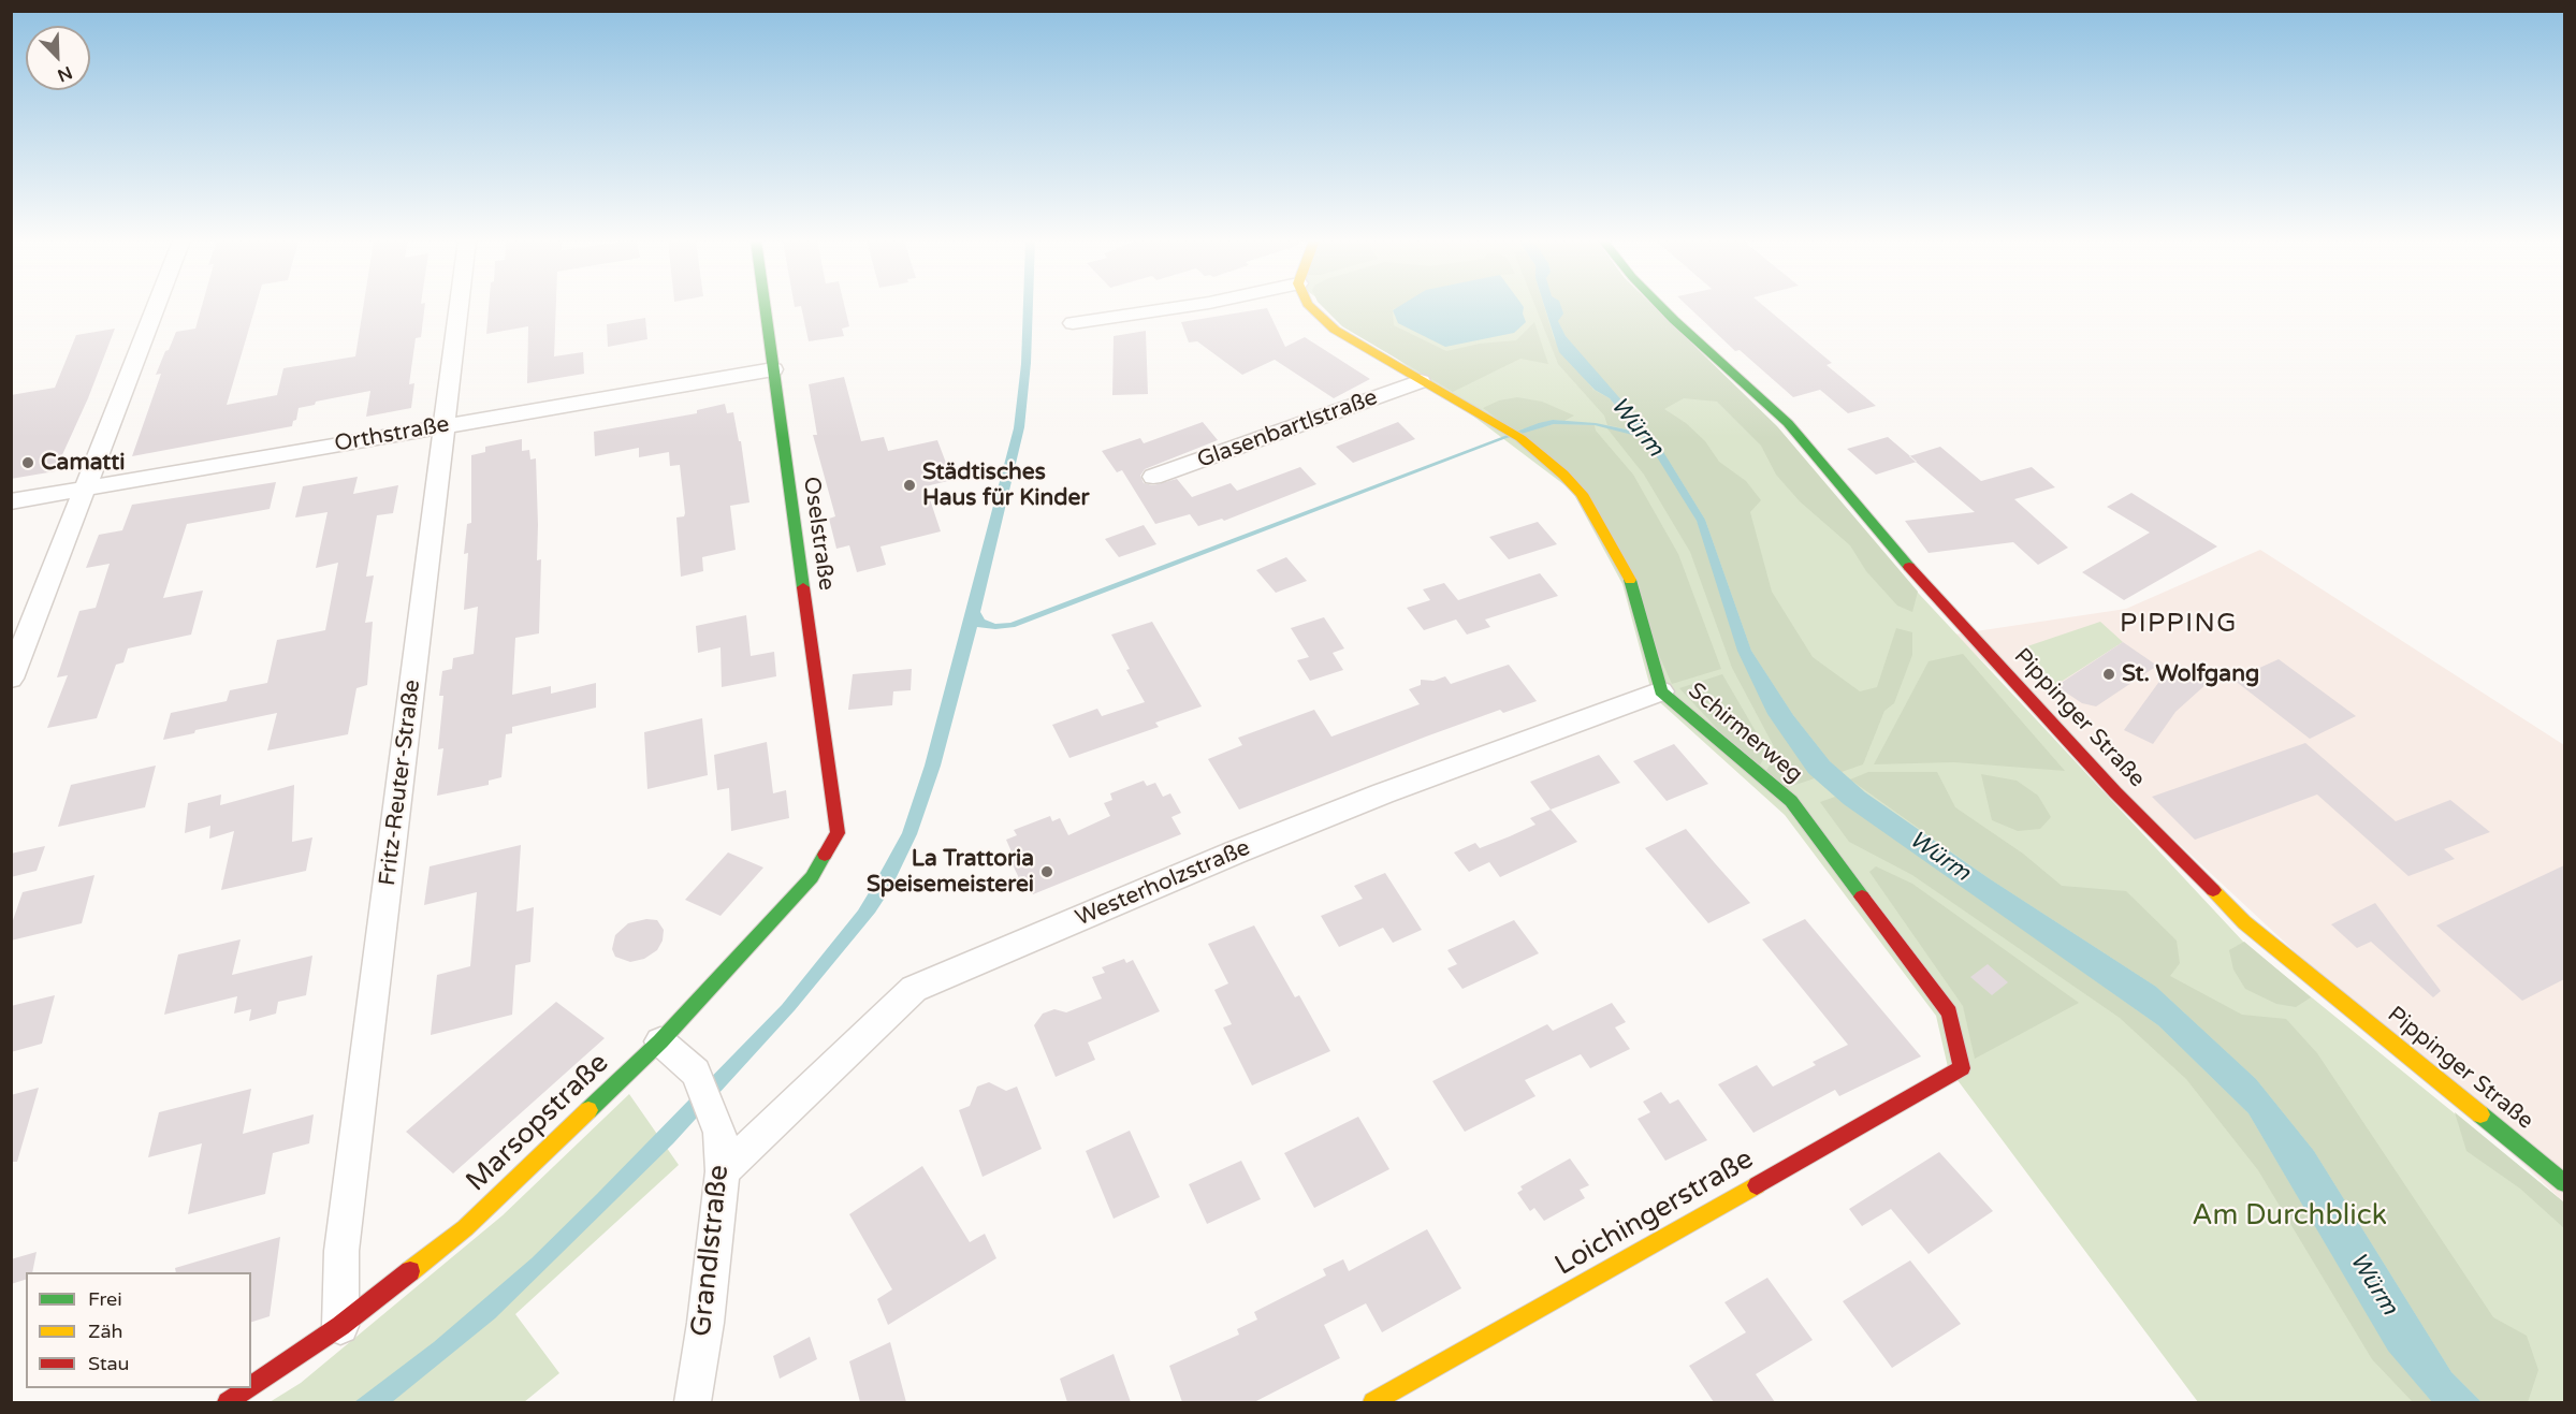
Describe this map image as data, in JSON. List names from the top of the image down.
{
  "streets": {
    "street": [
      "Glasenbartlstraße",
      "Orthstraße",
      "Oselstraße",
      "Pippinger Straße",
      "Schirmerweg",
      "Fritz-Reuter-Straße",
      "Westerholzstraße",
      "Marsopstraße",
      "Loichingerstraße",
      "Grandlstraße"
    ]
  },
  "crossings": [
    ["Glasenbartlstraße", "Schirmerweg"],
    ["Orthstraße", "Oselstraße"],
    ["Orthstraße", "Fritz-Reuter-Straße"],
    ["Oselstraße", "Marsopstraße"],
    ["Schirmerweg", "Westerholzstraße"],
    ["Schirmerweg", "Loichingerstraße"],
    ["Fritz-Reuter-Straße", "Marsopstraße"],
    ["Westerholzstraße", "Grandlstraße"],
    ["Marsopstraße", "Grandlstraße"]
  ],
  "districts": ["PIPPING"],
  "water": ["Würm"],
  "parks": ["Am Durchblick"],
  "places": [
    "Camatti",
    "Städtisches Haus für Kinder",
    "St. Wolfgang",
    "La Trattoria Speisemeisterei"
  ],
  "legend": ["Frei", "Zäh", "Stau"],
  "north": "bottom right"
}
